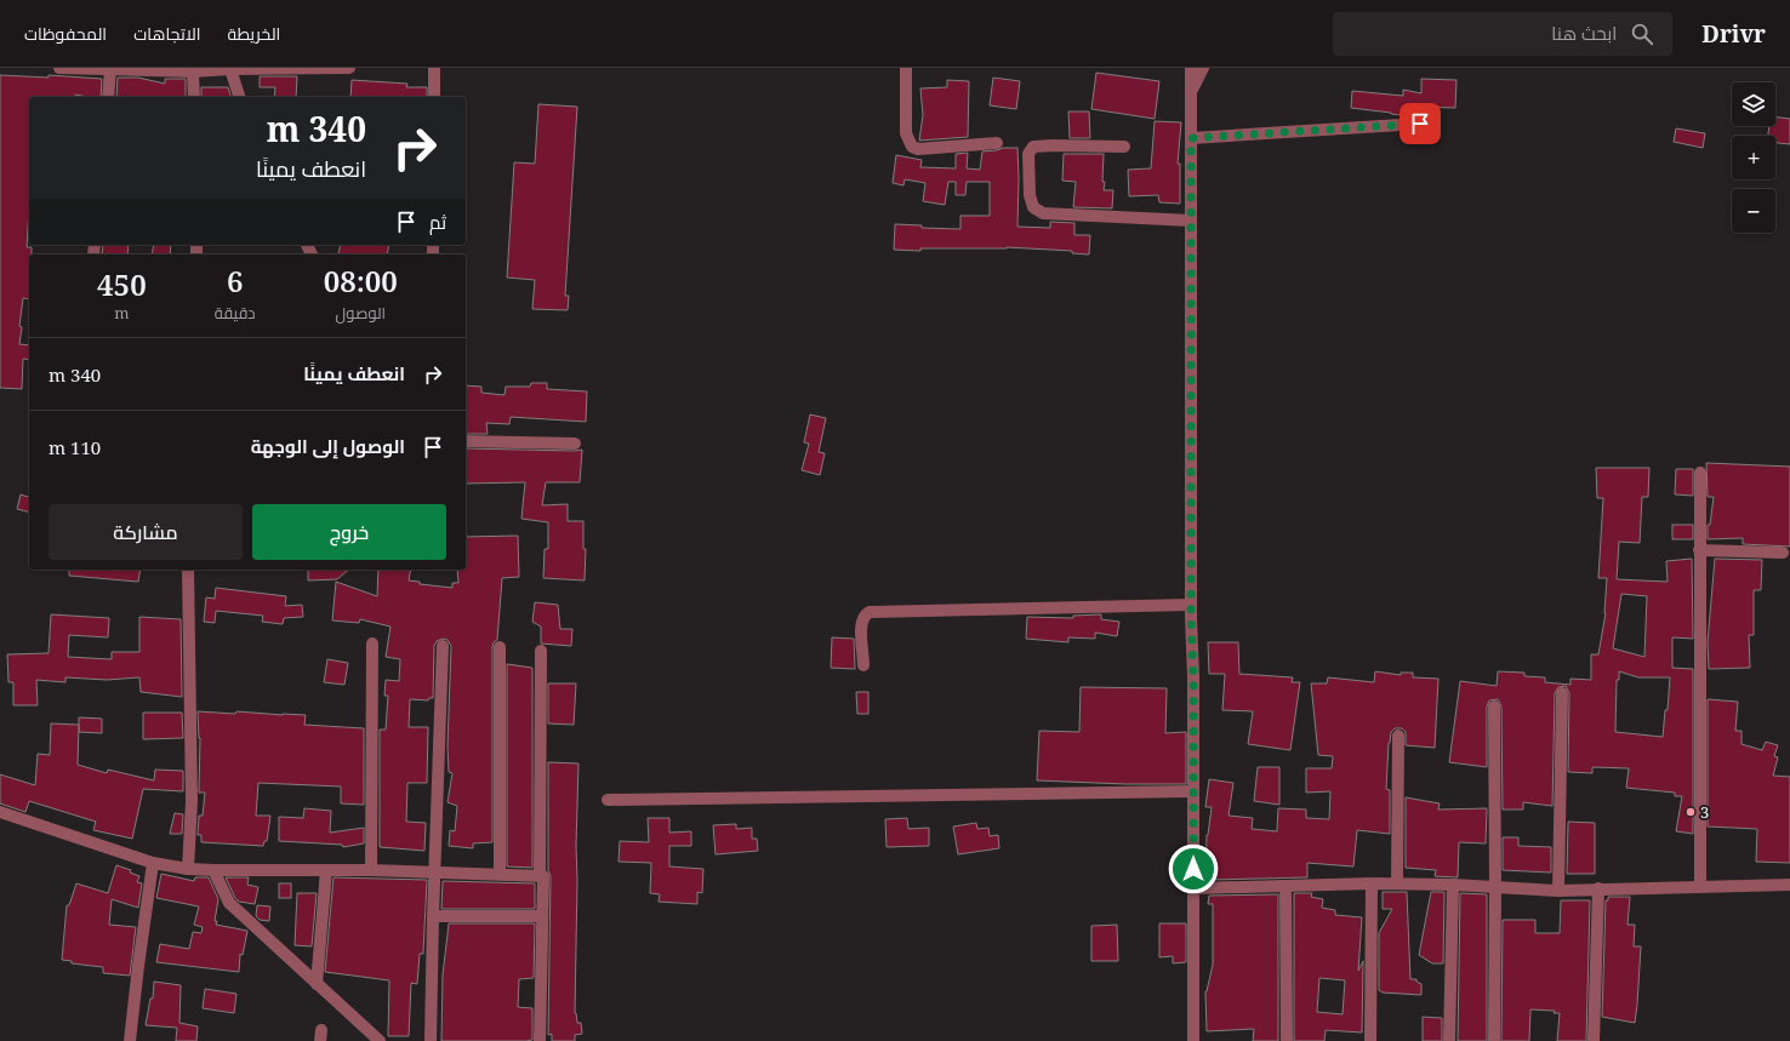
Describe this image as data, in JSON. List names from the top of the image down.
{
  "places": ["3"],
  "page": {
    "header": "Drivr",
    "search": "ابحث هنا",
    "nav": ["الخريطة", "الاتجاهات", "المحفوظات"],
    "map_buttons": ["+", "−"],
    "turn": ["340 m", "انعطف يمينًا"],
    "then": "ثم",
    "eta": [
      "08:00",
      "الوصول",
      "6",
      "دقيقة",
      "450",
      "m"
    ],
    "list": [
      {
        "name": "انعطف يمينًا",
        "value": "340 m"
      },
      {
        "name": "الوصول إلى الوجهة",
        "value": "110 m"
      }
    ],
    "buttons": ["خروج", "مشاركة"]
  }
}
